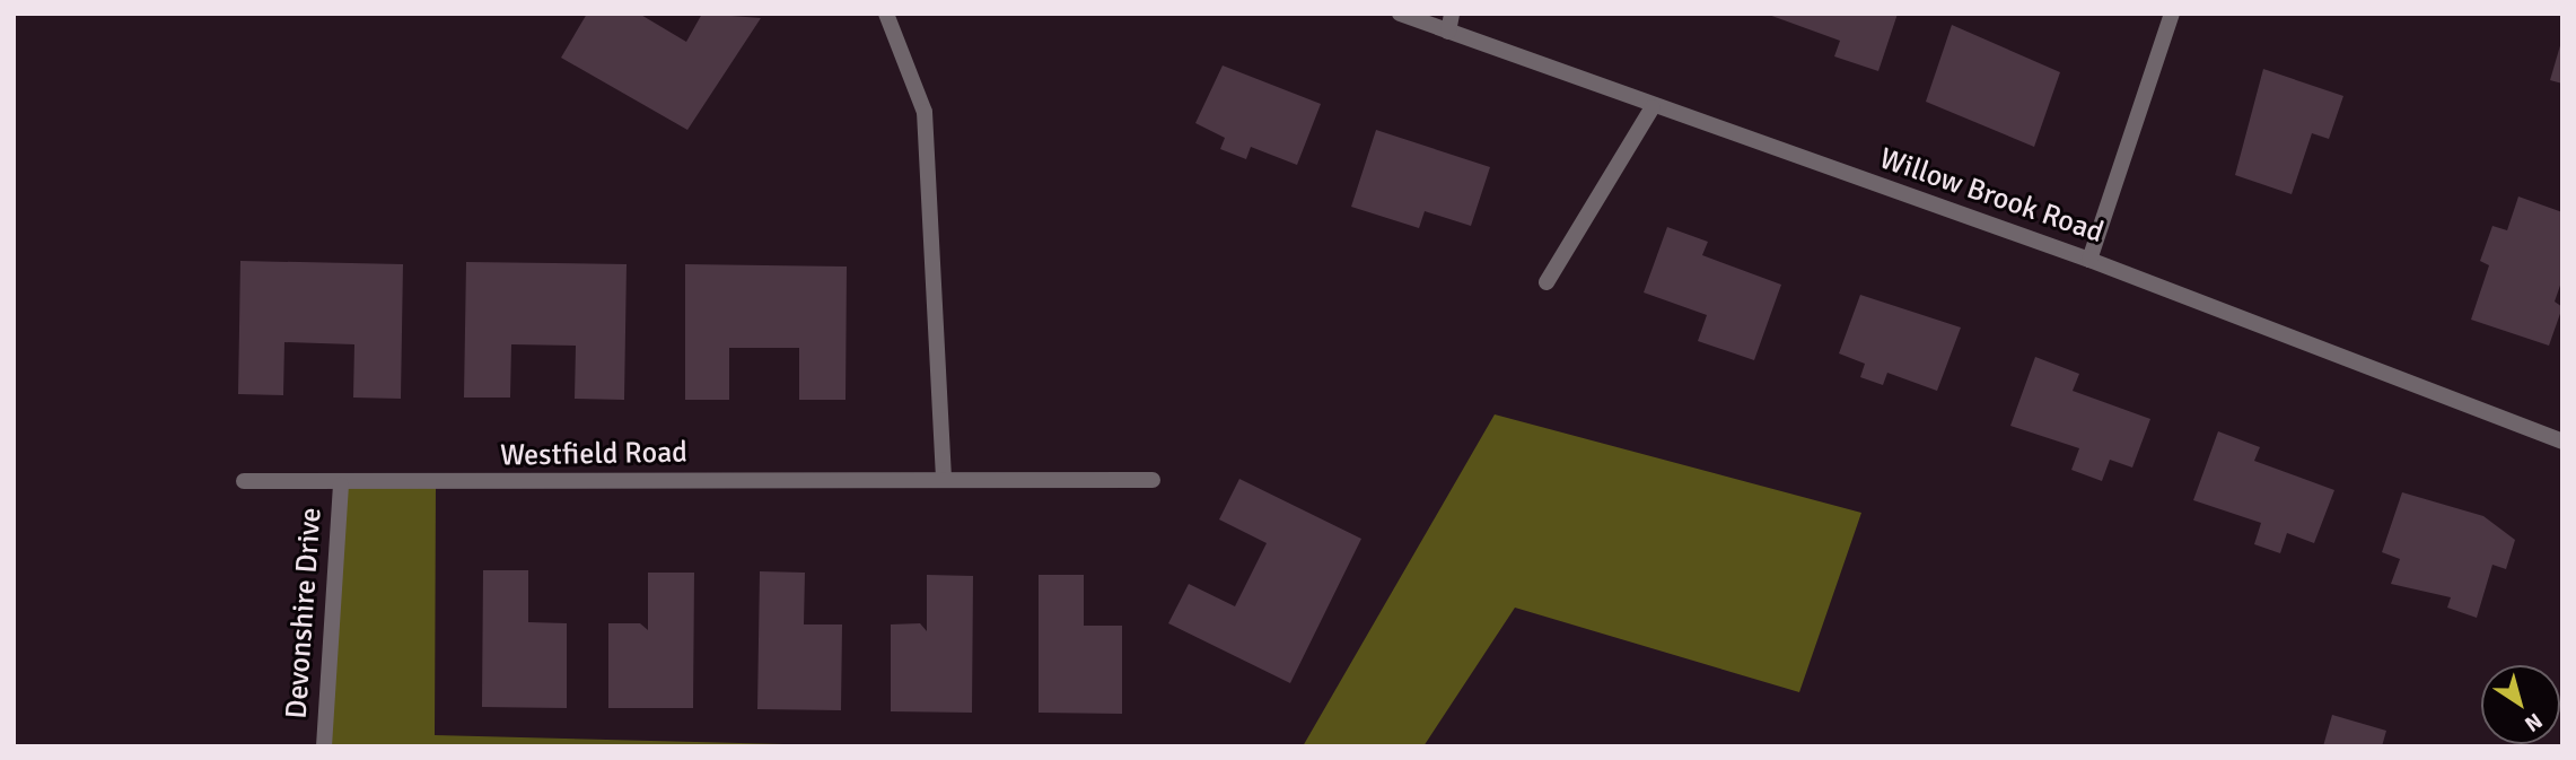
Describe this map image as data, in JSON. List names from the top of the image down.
{
  "streets": {
    "street": ["Willow Brook Road", "Westfield Road", "Devonshire Drive"]
  },
  "crossings": [
    ["Westfield Road", "Devonshire Drive"]
  ],
  "north": "bottom right"
}
